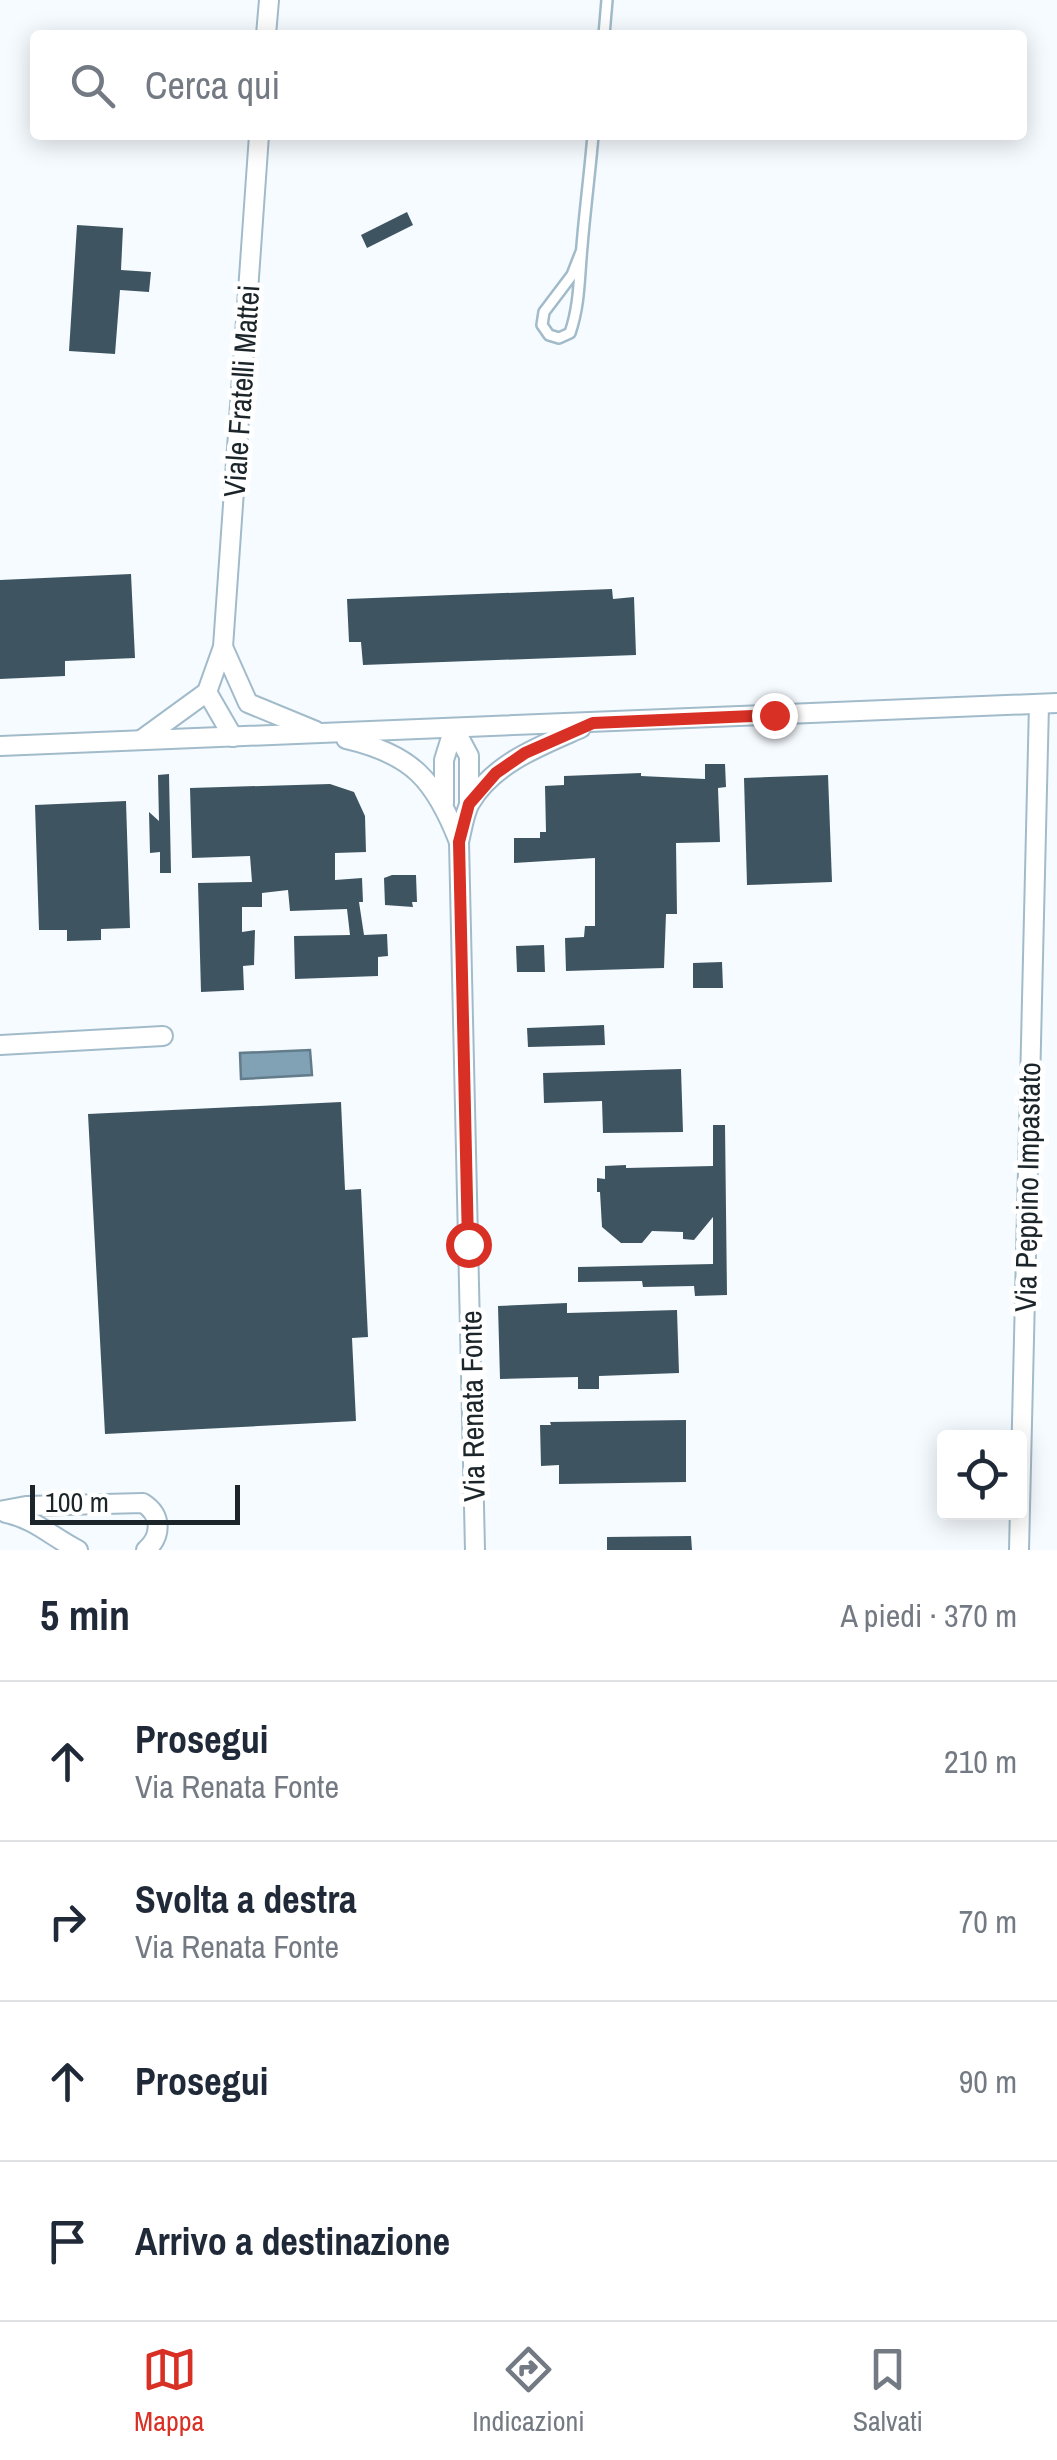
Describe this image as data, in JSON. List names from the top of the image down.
{
  "streets": {
    "street": ["Viale Fratelli Mattei", "Via Peppino Impastato", "Via Renata Fonte"]
  },
  "scale_bar": "100 m",
  "page": {
    "search": "Cerca qui",
    "scale": "100 m",
    "heading": ["5 min", "A piedi · 370 m"],
    "list": [
      ["Prosegui", "Via Renata Fonte", "210 m"],
      ["Svolta a destra", "Via Renata Fonte", "70 m"],
      ["Prosegui", "90 m"],
      "Arrivo a destinazione"
    ],
    "nav": ["Mappa", "Indicazioni", "Salvati"]
  }
}
